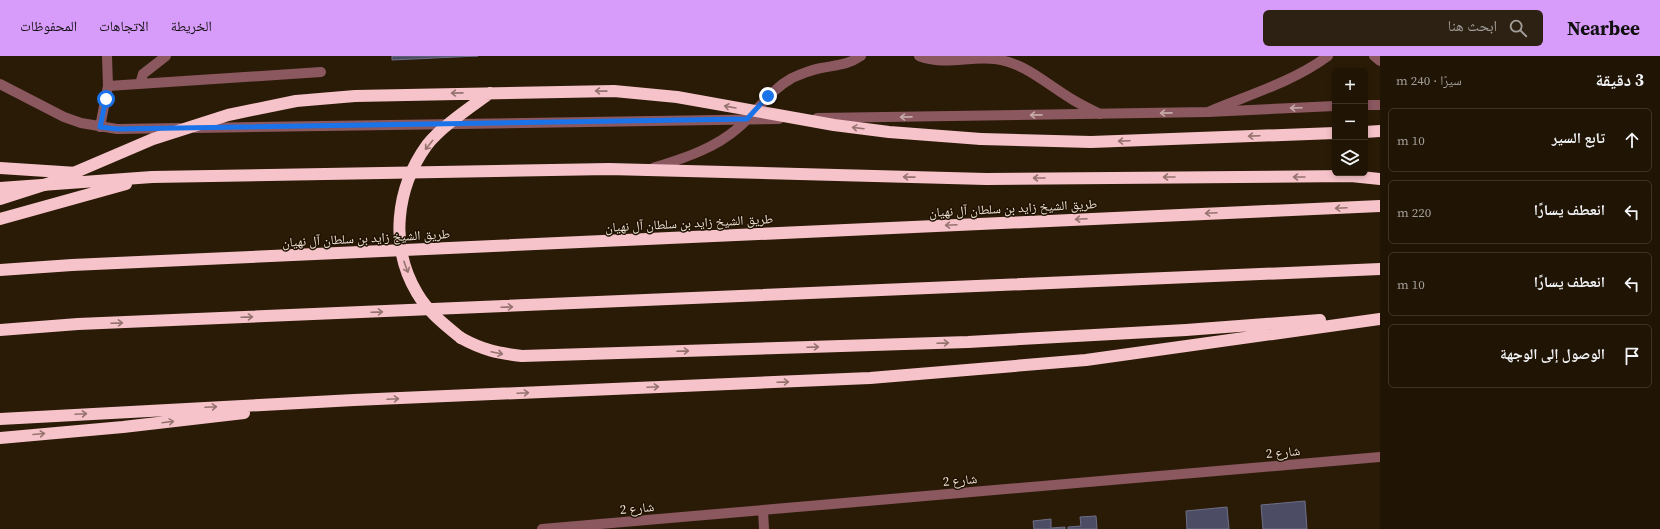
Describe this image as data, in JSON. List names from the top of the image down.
{
  "streets": {
    "highway": ["طريق الشيخ زايد بن سلطان آل نهيان"],
    "street": ["شارع 2"]
  },
  "page": {
    "header": "Nearbee",
    "search": "ابحث هنا",
    "nav": ["الخريطة", "الاتجاهات", "المحفوظات"],
    "heading": ["3 دقيقة", "سيرًا · 240 m"],
    "map_buttons": ["+", "−"],
    "list": [
      ["تابع السير", "10 m"],
      ["انعطف يسارًا", "220 m"],
      ["انعطف يسارًا", "10 m"],
      "الوصول إلى الوجهة"
    ]
  }
}
